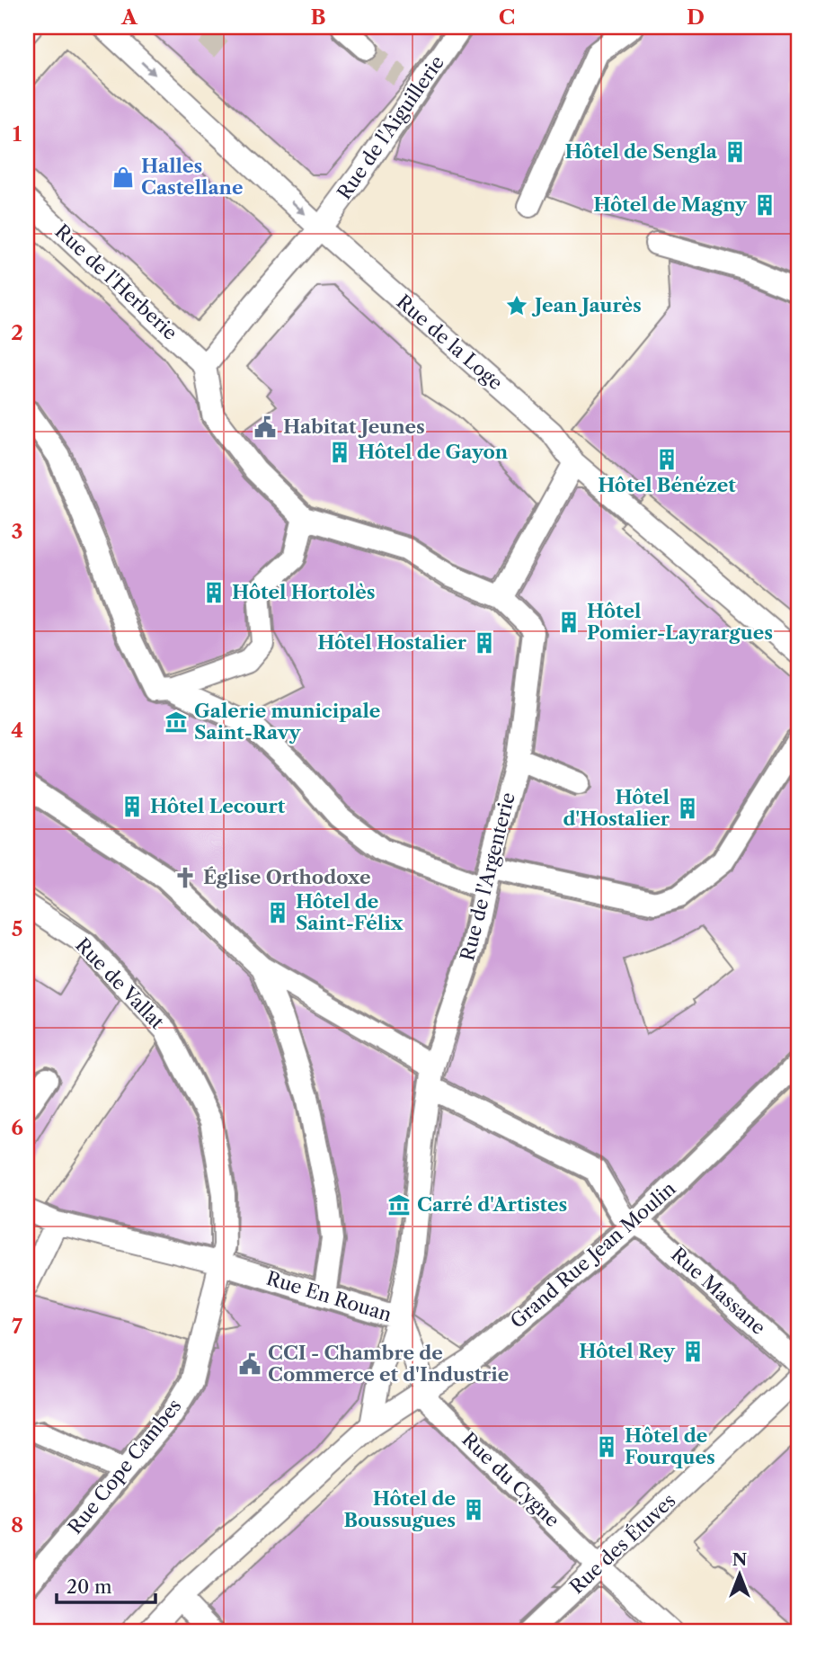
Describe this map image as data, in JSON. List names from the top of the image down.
{
  "streets": {
    "street": [
      "Rue de l'Aiguillerie",
      "Rue de l'Herberie",
      "Rue de la Loge",
      "Rue de l'Argenterie",
      "Rue de Vallat",
      "Grand Rue Jean Moulin",
      "Rue Massane",
      "Rue En Rouan",
      "Rue Cope Cambes",
      "Rue du Cygne",
      "Rue des Étuves"
    ]
  },
  "crossings": [
    ["Rue de l'Aiguillerie", "Rue de l'Herberie"],
    ["Rue de l'Aiguillerie", "Rue de la Loge"],
    ["Rue de l'Argenterie", "Rue Massane"],
    ["Rue de l'Argenterie", "Rue En Rouan"],
    ["Rue de Vallat", "Rue En Rouan"],
    ["Rue de Vallat", "Rue Cope Cambes"],
    ["Grand Rue Jean Moulin", "Rue Massane"],
    ["Grand Rue Jean Moulin", "Rue En Rouan"],
    ["Grand Rue Jean Moulin", "Rue du Cygne"],
    ["Rue En Rouan", "Rue Cope Cambes"],
    ["Rue En Rouan", "Rue du Cygne"],
    ["Rue du Cygne", "Rue des Étuves"]
  ],
  "places": {
    "building": [
      "Hôtel de Sengla",
      "Hôtel de Magny",
      "Hôtel de Gayon",
      "Hôtel Bénézet",
      "Hôtel Hortolès",
      "Hôtel Pomier-Layrargues",
      "Hôtel Hostalier",
      "Hôtel Lecourt",
      "Hôtel d'Hostalier",
      "Hôtel de Saint-Félix",
      "Hôtel Rey",
      "Hôtel de Fourques",
      "Hôtel de Boussugues"
    ],
    "shop": ["Halles Castellane"],
    "place": ["Jean Jaurès"],
    "public building": ["Habitat Jeunes", "CCI - Chambre de Commerce et d'Industrie"],
    "museum": ["Galerie municipale Saint-Ravy", "Carré d'Artistes"],
    "church": ["Église Orthodoxe"]
  },
  "scale_bar": "20 m",
  "north": "top",
  "grid": {
    "columns": [
      "A",
      "B",
      "C",
      "D"
    ],
    "rows": [
      "1",
      "2",
      "3",
      "4",
      "5",
      "6",
      "7",
      "8"
    ]
  }
}
